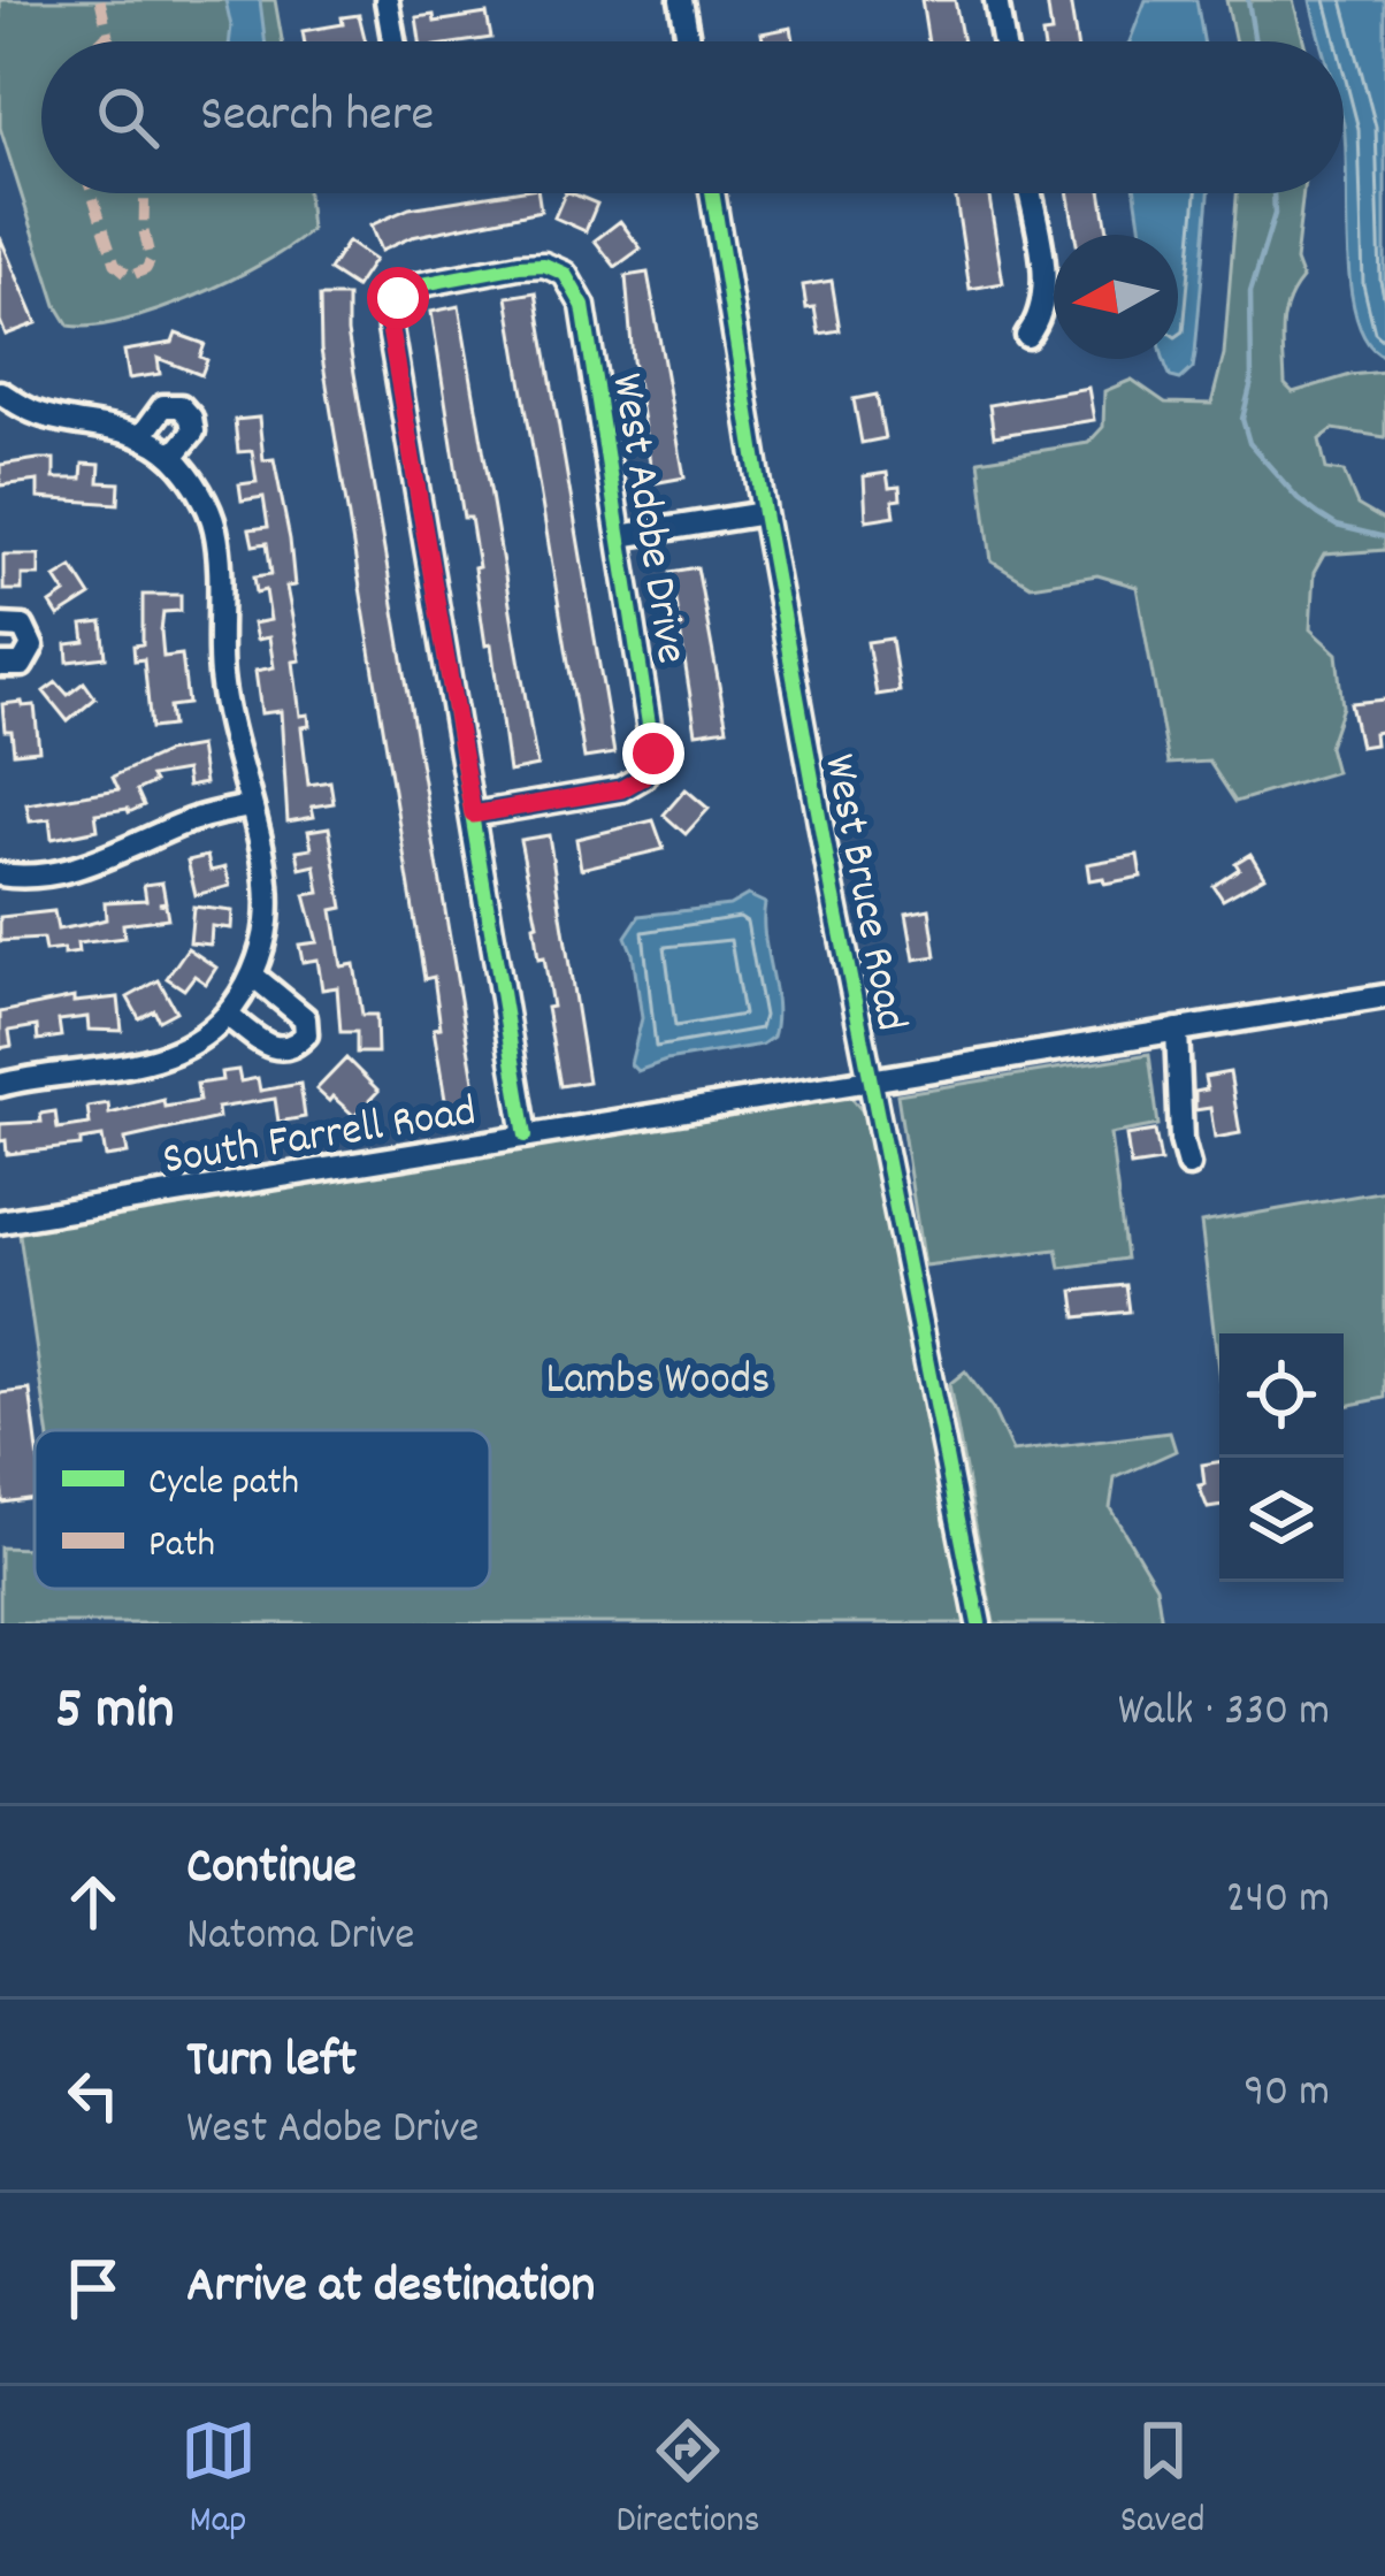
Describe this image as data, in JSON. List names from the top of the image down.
{
  "streets": {
    "street": ["West Adobe Drive", "West Bruce Road", "South Farrell Road"]
  },
  "crossings": [
    ["West Bruce Road", "South Farrell Road"]
  ],
  "parks": ["Lambs Woods"],
  "legend": ["Cycle path", "Path"],
  "north": "left",
  "page": {
    "search": "Search here",
    "heading": ["5 min", "Walk · 330 m"],
    "list": [
      ["Continue", "Natoma Drive", "240 m"],
      ["Turn left", "West Adobe Drive", "90 m"],
      "Arrive at destination"
    ],
    "nav": ["Map", "Directions", "Saved"]
  }
}
